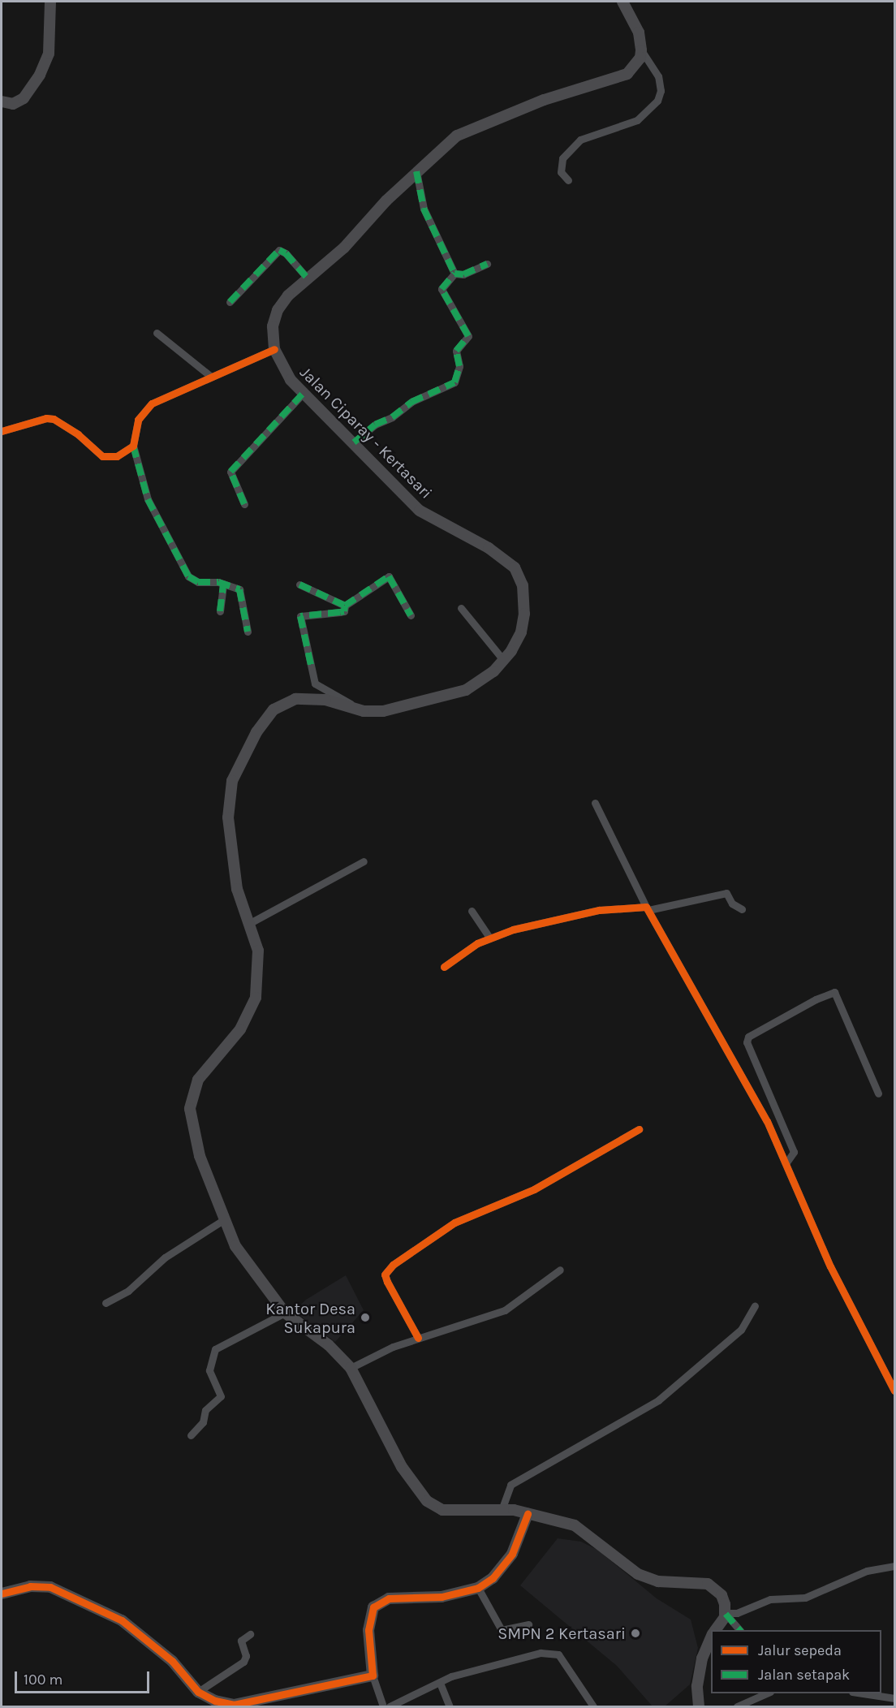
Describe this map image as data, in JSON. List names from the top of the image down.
{
  "streets": {
    "main road": ["Jalan Ciparay - Kertasari"]
  },
  "places": ["Kantor Desa Sukapura", "SMPN 2 Kertasari"],
  "legend": ["Jalur sepeda", "Jalan setapak"],
  "scale_bar": "100 m"
}
